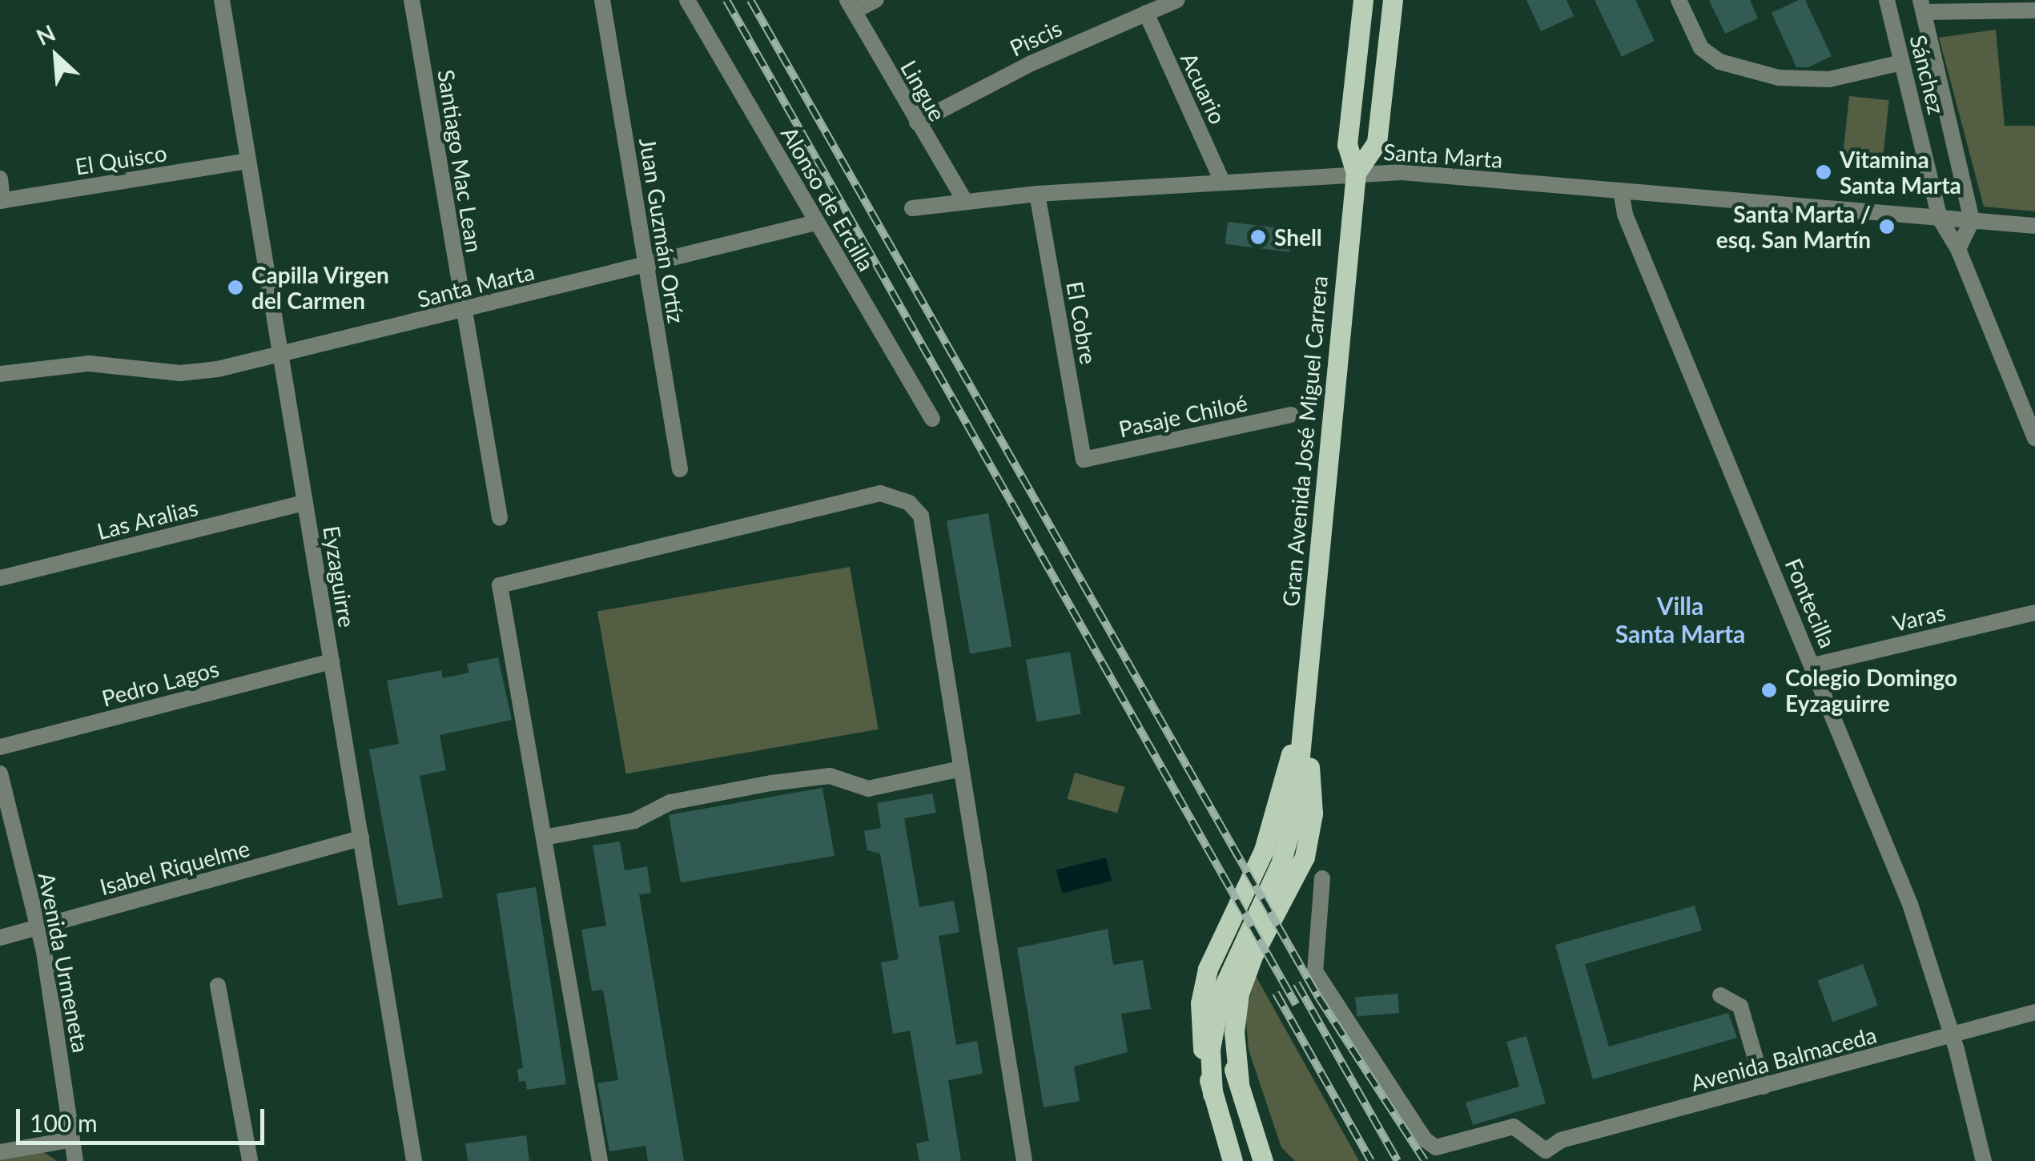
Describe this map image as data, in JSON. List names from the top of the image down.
{
  "streets": {
    "main road": ["Gran Avenida José Miguel Carrera"],
    "street": [
      "Piscis",
      "Sánchez",
      "Acuario",
      "Lingue",
      "Santa Marta",
      "El Quisco",
      "Santiago Mac Lean",
      "Alonso de Ercilla",
      "Juan Guzmán Ortíz",
      "El Cobre",
      "Pasaje Chiloé",
      "Las Aralias",
      "Eyzaguirre",
      "Fontecilla",
      "Varas",
      "Pedro Lagos",
      "Isabel Riquelme",
      "Avenida Urmeneta",
      "Avenida Balmaceda"
    ]
  },
  "crossings": [
    ["Piscis", "Acuario"],
    ["Piscis", "Lingue"],
    ["Sánchez", "Santa Marta"],
    ["Acuario", "Santa Marta"],
    ["Lingue", "Santa Marta"],
    ["Santa Marta", "Santiago Mac Lean"],
    ["Santa Marta", "Alonso de Ercilla"],
    ["Santa Marta", "Juan Guzmán Ortíz"],
    ["Santa Marta", "El Cobre"],
    ["Santa Marta", "Gran Avenida José Miguel Carrera"],
    ["Santa Marta", "Eyzaguirre"],
    ["Santa Marta", "Fontecilla"],
    ["El Quisco", "Eyzaguirre"],
    ["El Cobre", "Pasaje Chiloé"],
    ["Las Aralias", "Eyzaguirre"],
    ["Eyzaguirre", "Pedro Lagos"],
    ["Eyzaguirre", "Isabel Riquelme"],
    ["Fontecilla", "Varas"],
    ["Fontecilla", "Avenida Balmaceda"],
    ["Isabel Riquelme", "Avenida Urmeneta"]
  ],
  "districts": ["Villa Santa Marta"],
  "places": [
    "Vitamina Santa Marta",
    "Santa Marta / esq. San Martín",
    "Shell",
    "Capilla Virgen del Carmen",
    "Colegio Domingo Eyzaguirre"
  ],
  "scale_bar": "100 m",
  "north": "top left"
}
